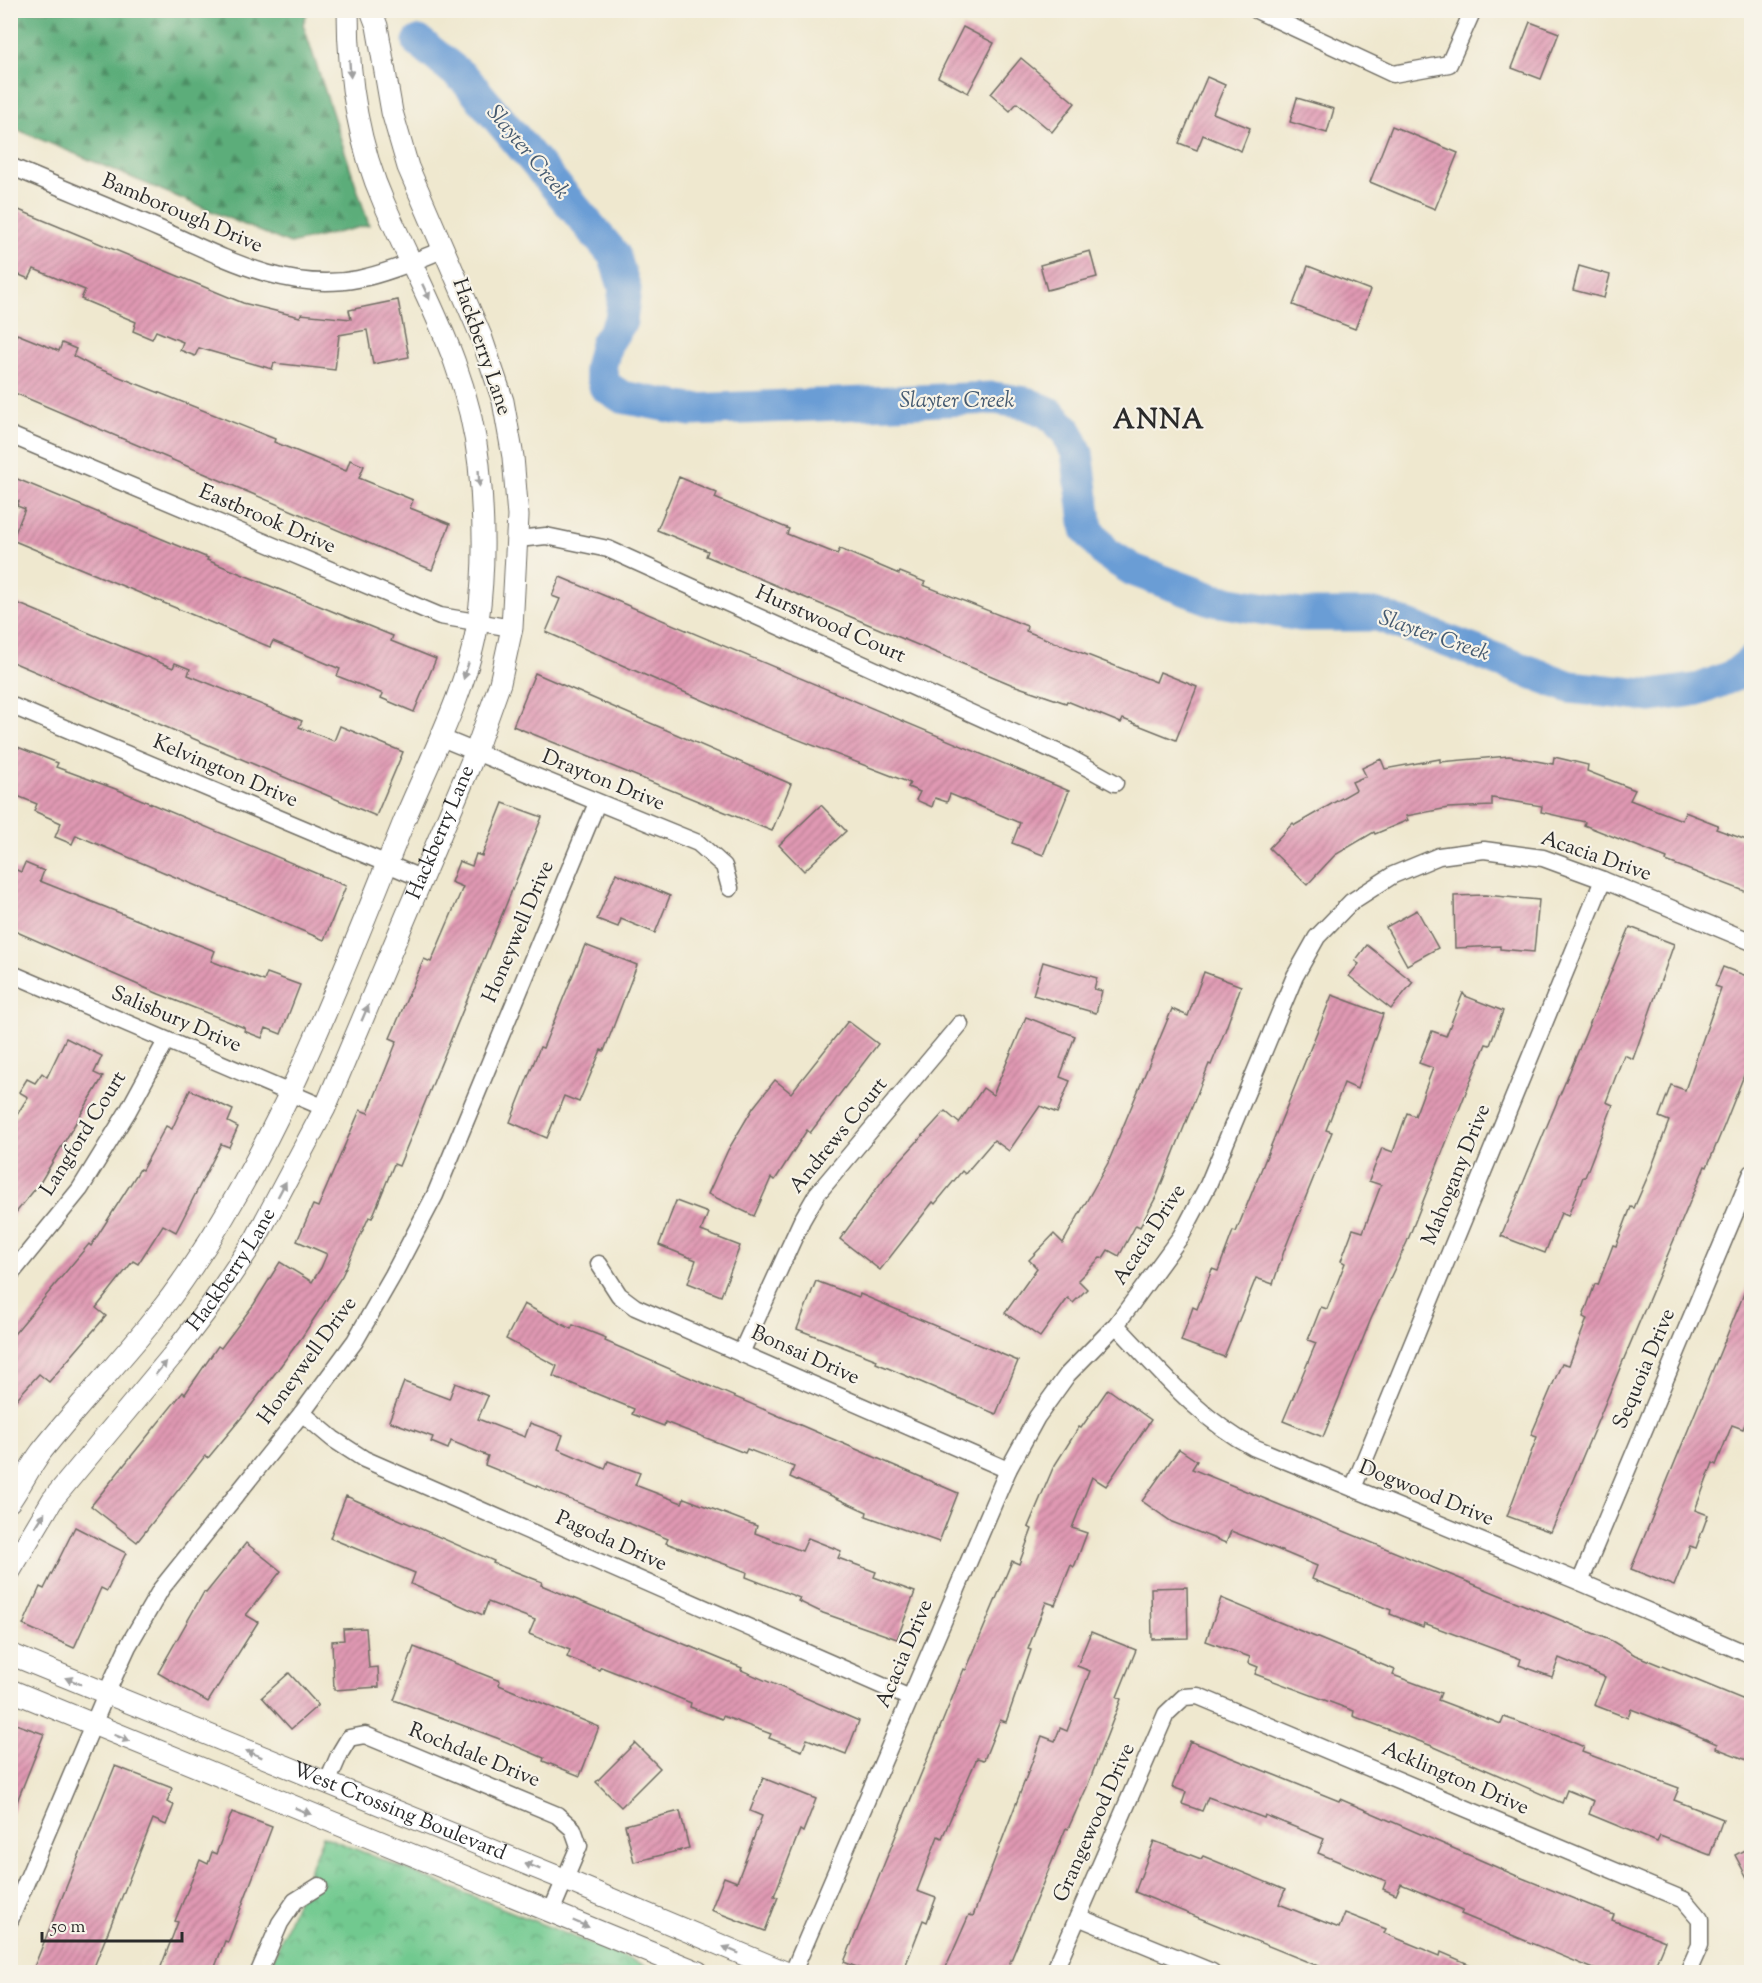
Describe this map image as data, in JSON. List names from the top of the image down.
{
  "streets": {
    "street": [
      "Bamborough Drive",
      "Hackberry Lane",
      "Eastbrook Drive",
      "Hurstwood Court",
      "Kelvington Drive",
      "Drayton Drive",
      "Acacia Drive",
      "Honeywell Drive",
      "Salisbury Drive",
      "Langford Court",
      "Andrews Court",
      "Mahogany Drive",
      "Bonsai Drive",
      "Sequoia Drive",
      "Dogwood Drive",
      "Pagoda Drive",
      "Rochdale Drive",
      "Acklington Drive",
      "West Crossing Boulevard",
      "Grangewood Drive"
    ]
  },
  "crossings": [
    ["Bamborough Drive", "Hackberry Lane"],
    ["Hackberry Lane", "Eastbrook Drive"],
    ["Hackberry Lane", "Hurstwood Court"],
    ["Hackberry Lane", "Kelvington Drive"],
    ["Hackberry Lane", "Drayton Drive"],
    ["Hackberry Lane", "Salisbury Drive"],
    ["Drayton Drive", "Honeywell Drive"],
    ["Acacia Drive", "Mahogany Drive"],
    ["Acacia Drive", "Bonsai Drive"],
    ["Acacia Drive", "Dogwood Drive"],
    ["Acacia Drive", "Pagoda Drive"],
    ["Honeywell Drive", "Pagoda Drive"],
    ["Honeywell Drive", "West Crossing Boulevard"],
    ["Salisbury Drive", "Langford Court"],
    ["Andrews Court", "Bonsai Drive"],
    ["Mahogany Drive", "Dogwood Drive"],
    ["Sequoia Drive", "Dogwood Drive"],
    ["Rochdale Drive", "West Crossing Boulevard"],
    ["Acklington Drive", "Grangewood Drive"]
  ],
  "districts": ["ANNA"],
  "water": ["Slayter Creek"],
  "scale_bar": "50 m"
}
